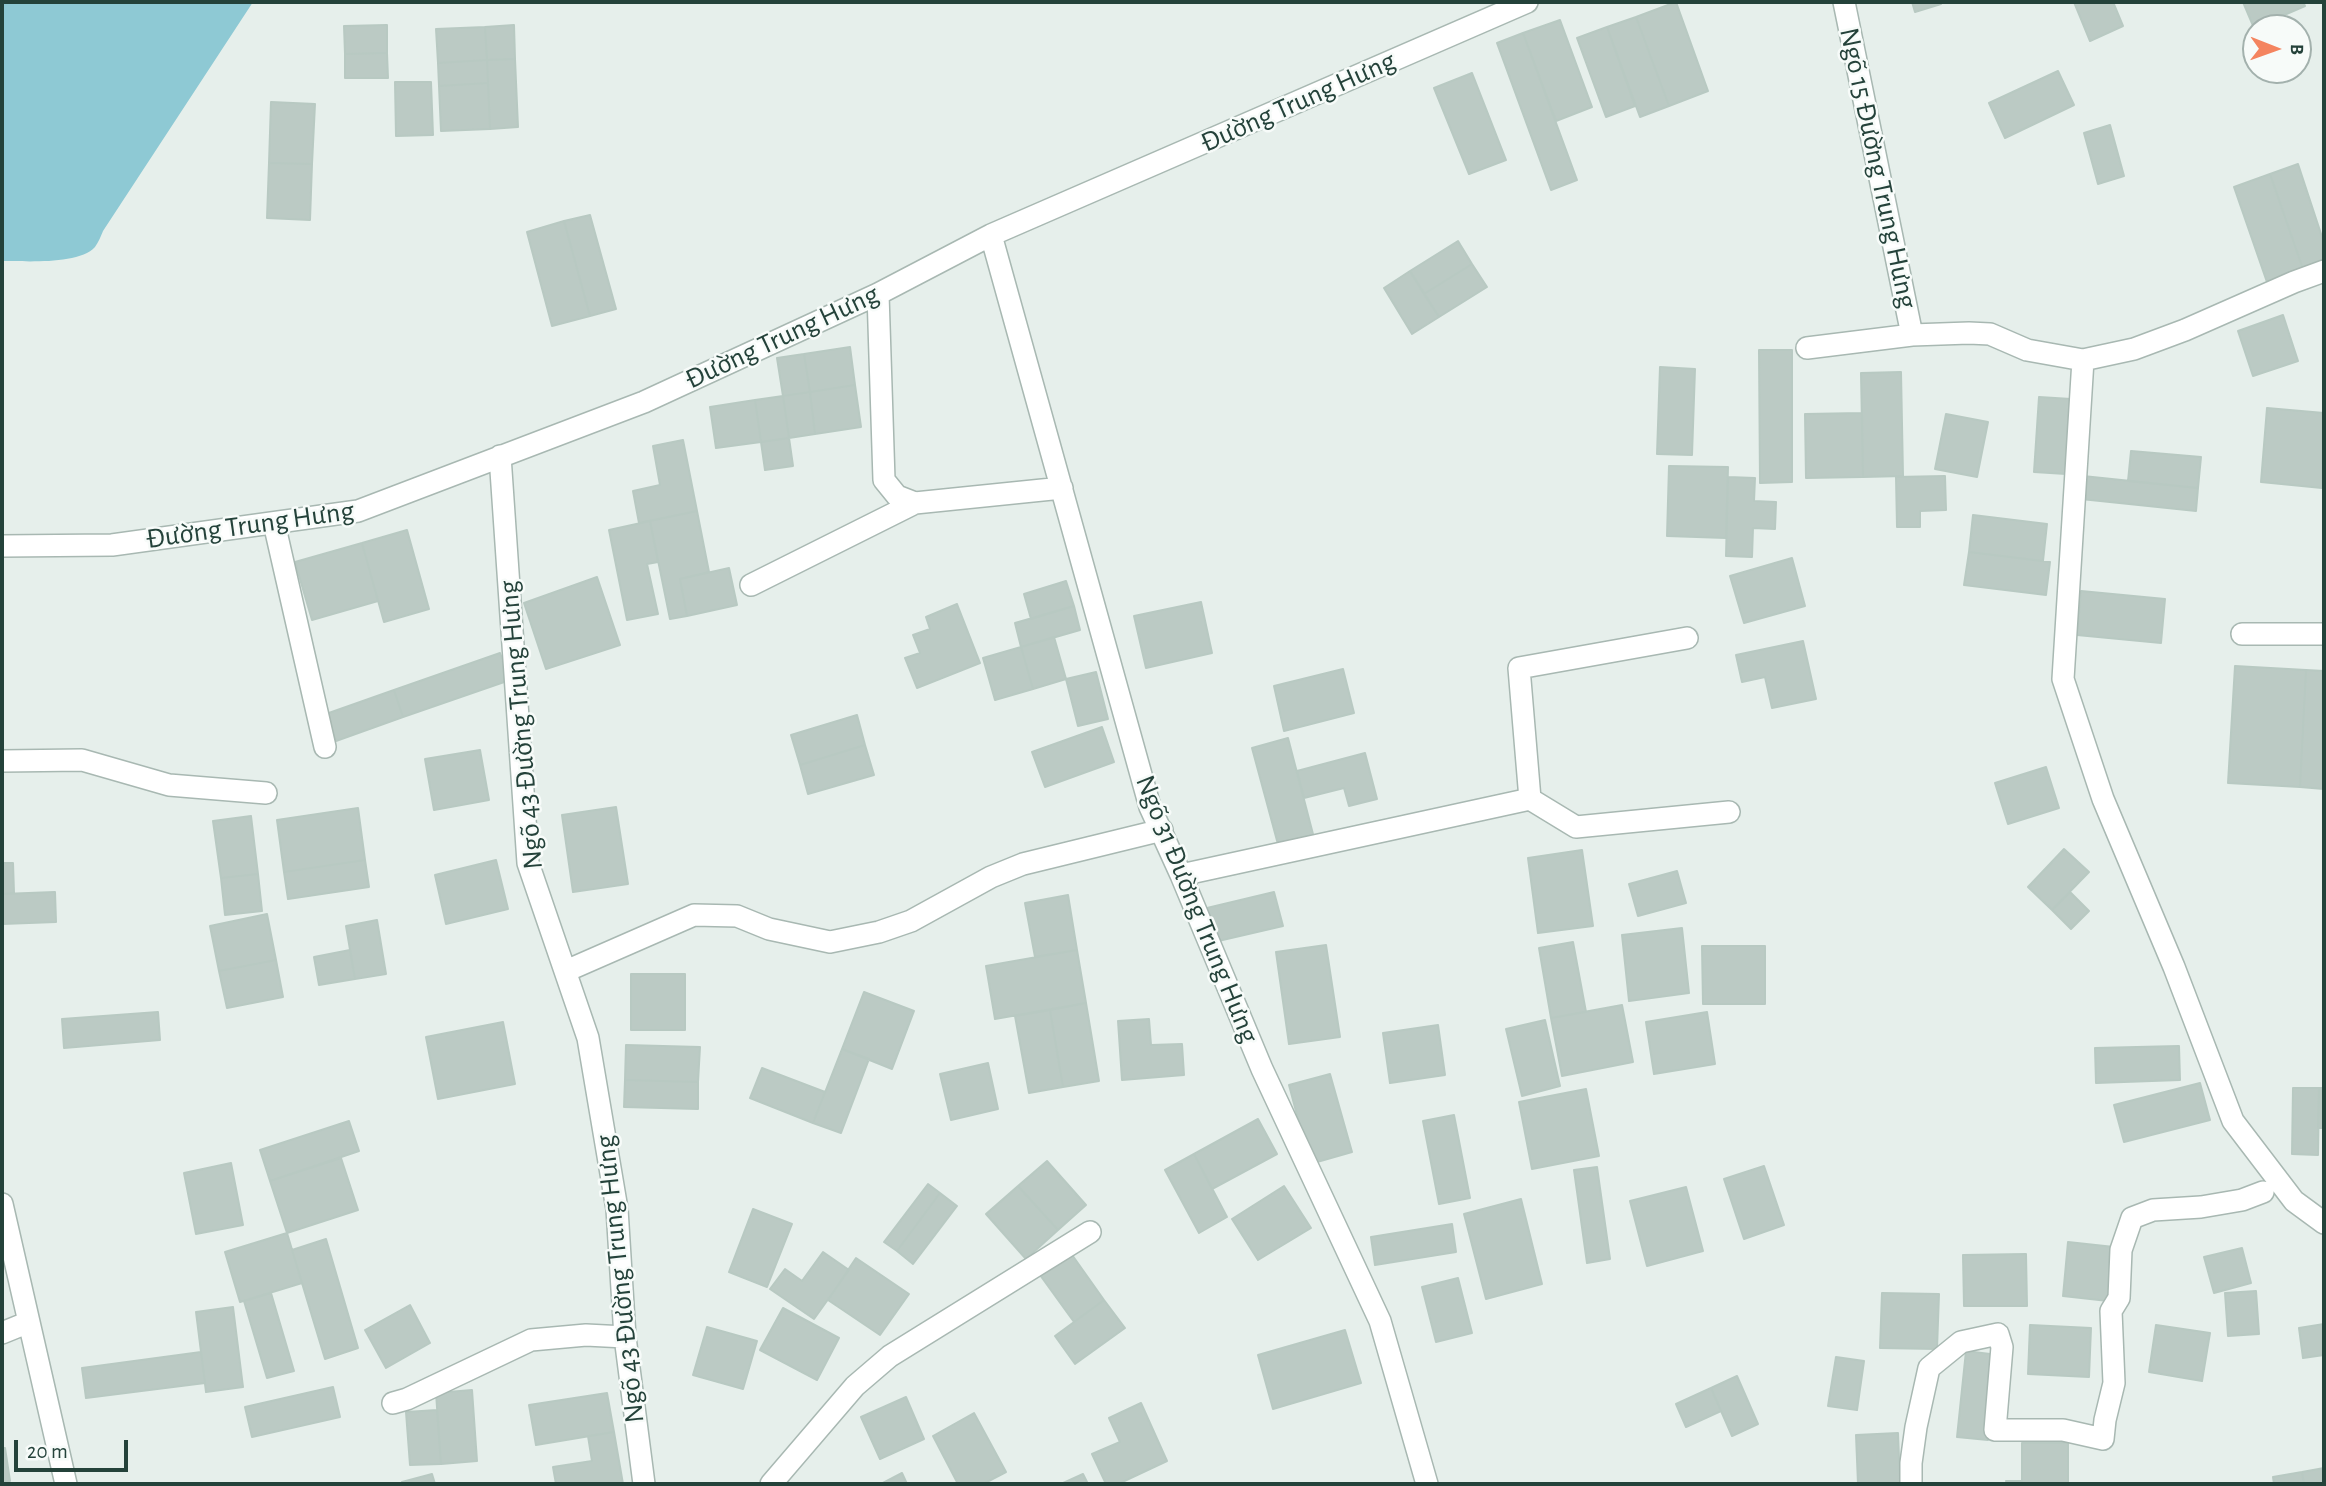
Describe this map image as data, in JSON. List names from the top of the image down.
{
  "streets": {
    "street": [
      "Đường Trung Hưng",
      "Ngõ 15 Đường Trung Hưng",
      "Ngõ 43 Đường Trung Hưng",
      "Ngõ 31 Đường Trung Hưng"
    ]
  },
  "crossings": [
    ["Đường Trung Hưng", "Ngõ 43 Đường Trung Hưng"],
    ["Đường Trung Hưng", "Ngõ 31 Đường Trung Hưng"]
  ],
  "scale_bar": "20 m",
  "north": "right"
}
